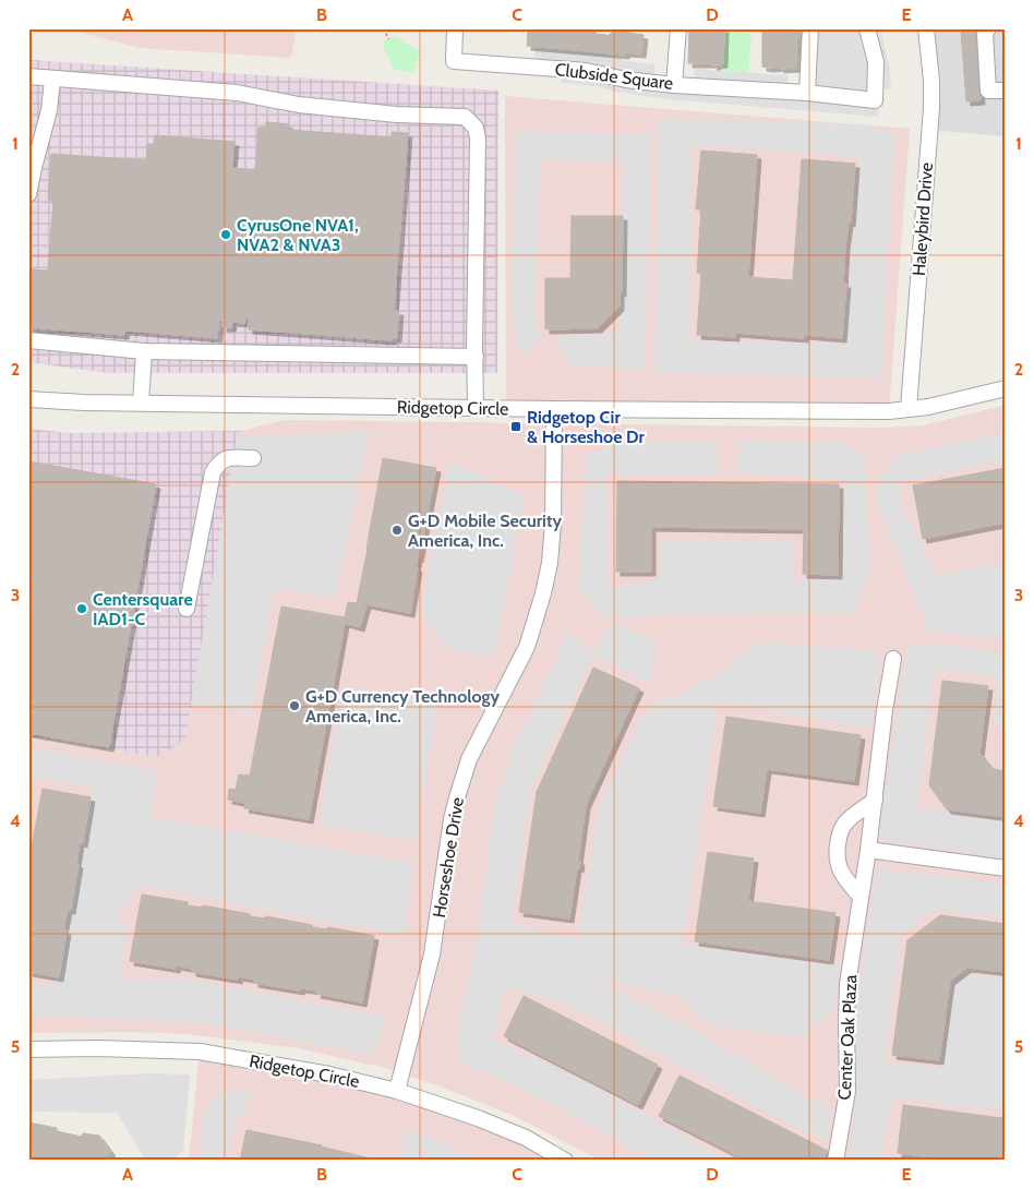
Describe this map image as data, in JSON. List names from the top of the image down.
{
  "streets": {
    "street": [
      "Clubside Square",
      "Haleybird Drive",
      "Ridgetop Circle",
      "Horseshoe Drive",
      "Center Oak Plaza"
    ]
  },
  "crossings": [
    ["Haleybird Drive", "Ridgetop Circle"],
    ["Ridgetop Circle", "Horseshoe Drive"]
  ],
  "places": {
    "other": [
      "CyrusOne NVA1, NVA2 & NVA3",
      "G+D Mobile Security America, Inc.",
      "Centersquare IAD1-C",
      "G+D Currency Technology America, Inc."
    ],
    "transit": ["Ridgetop Cir & Horseshoe Dr"]
  },
  "grid": {
    "columns": [
      "A",
      "B",
      "C",
      "D",
      "E"
    ],
    "rows": [
      "1",
      "2",
      "3",
      "4",
      "5"
    ]
  }
}
